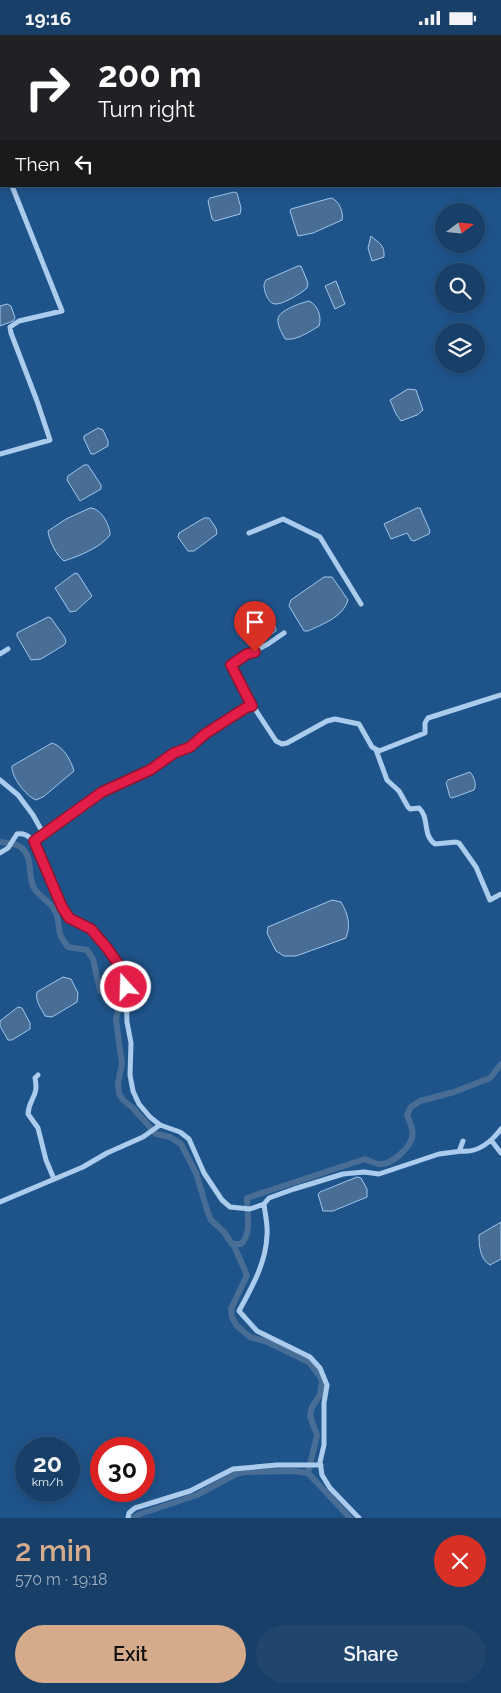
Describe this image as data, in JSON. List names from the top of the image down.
{
  "north": "right",
  "page": {
    "status": "19:16",
    "turn": ["200 m", "Turn right"],
    "then": "Then",
    "speed": "20 km/h",
    "limit": "30",
    "heading": ["2 min", "570 m · 19:18"],
    "buttons": ["Exit", "Share"]
  }
}
